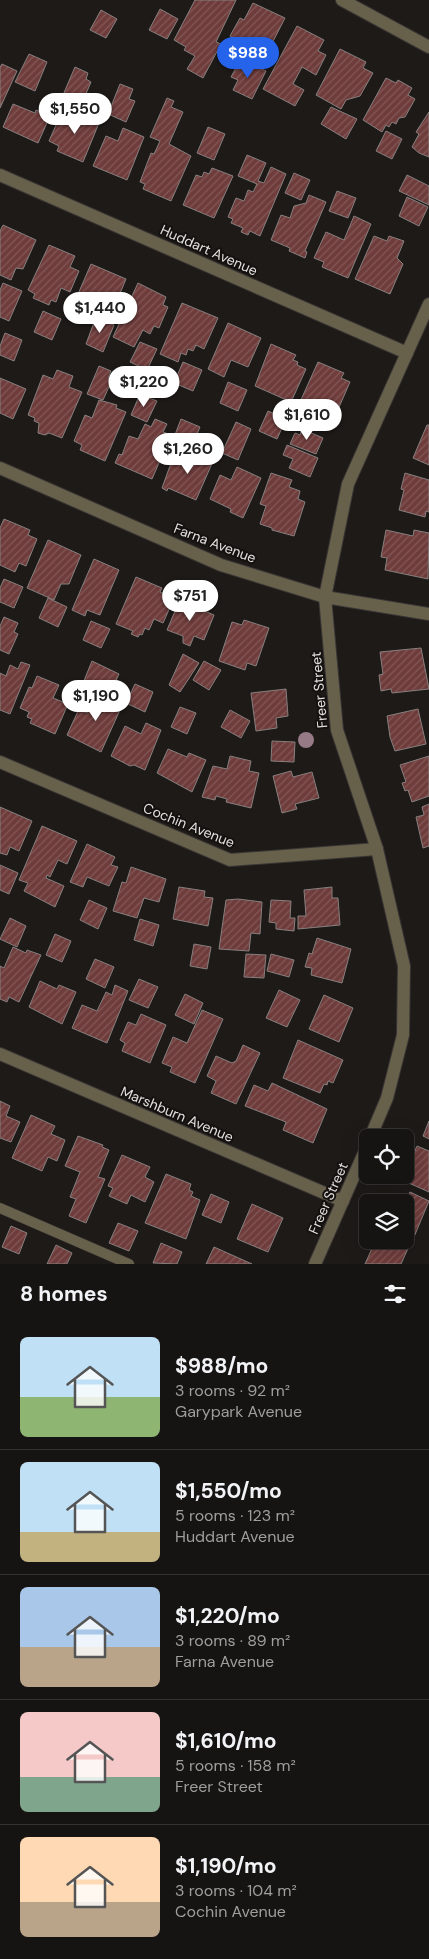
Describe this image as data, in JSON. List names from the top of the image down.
{
  "streets": {
    "street": [
      "Huddart Avenue",
      "Farna Avenue",
      "Freer Street",
      "Cochin Avenue",
      "Marshburn Avenue"
    ]
  },
  "crossings": [
    ["Huddart Avenue", "Freer Street"],
    ["Farna Avenue", "Freer Street"],
    ["Freer Street", "Cochin Avenue"],
    ["Freer Street", "Marshburn Avenue"]
  ],
  "page": {
    "price": [
      "$988",
      "$1,550",
      "$1,440",
      "$1,220",
      "$1,610",
      "$1,260",
      "$751",
      "$1,190"
    ],
    "heading": "8 homes",
    "list": [
      {
        "name": "$988/mo",
        "note": "3 rooms · 92 m² · Garypark Avenue"
      },
      {
        "name": "$1,550/mo",
        "note": "5 rooms · 123 m² · Huddart Avenue"
      },
      {
        "name": "$1,220/mo",
        "note": "3 rooms · 89 m² · Farna Avenue"
      },
      {
        "name": "$1,610/mo",
        "note": "5 rooms · 158 m² · Freer Street"
      },
      {
        "name": "$1,190/mo",
        "note": "3 rooms · 104 m² · Cochin Avenue"
      }
    ]
  }
}
